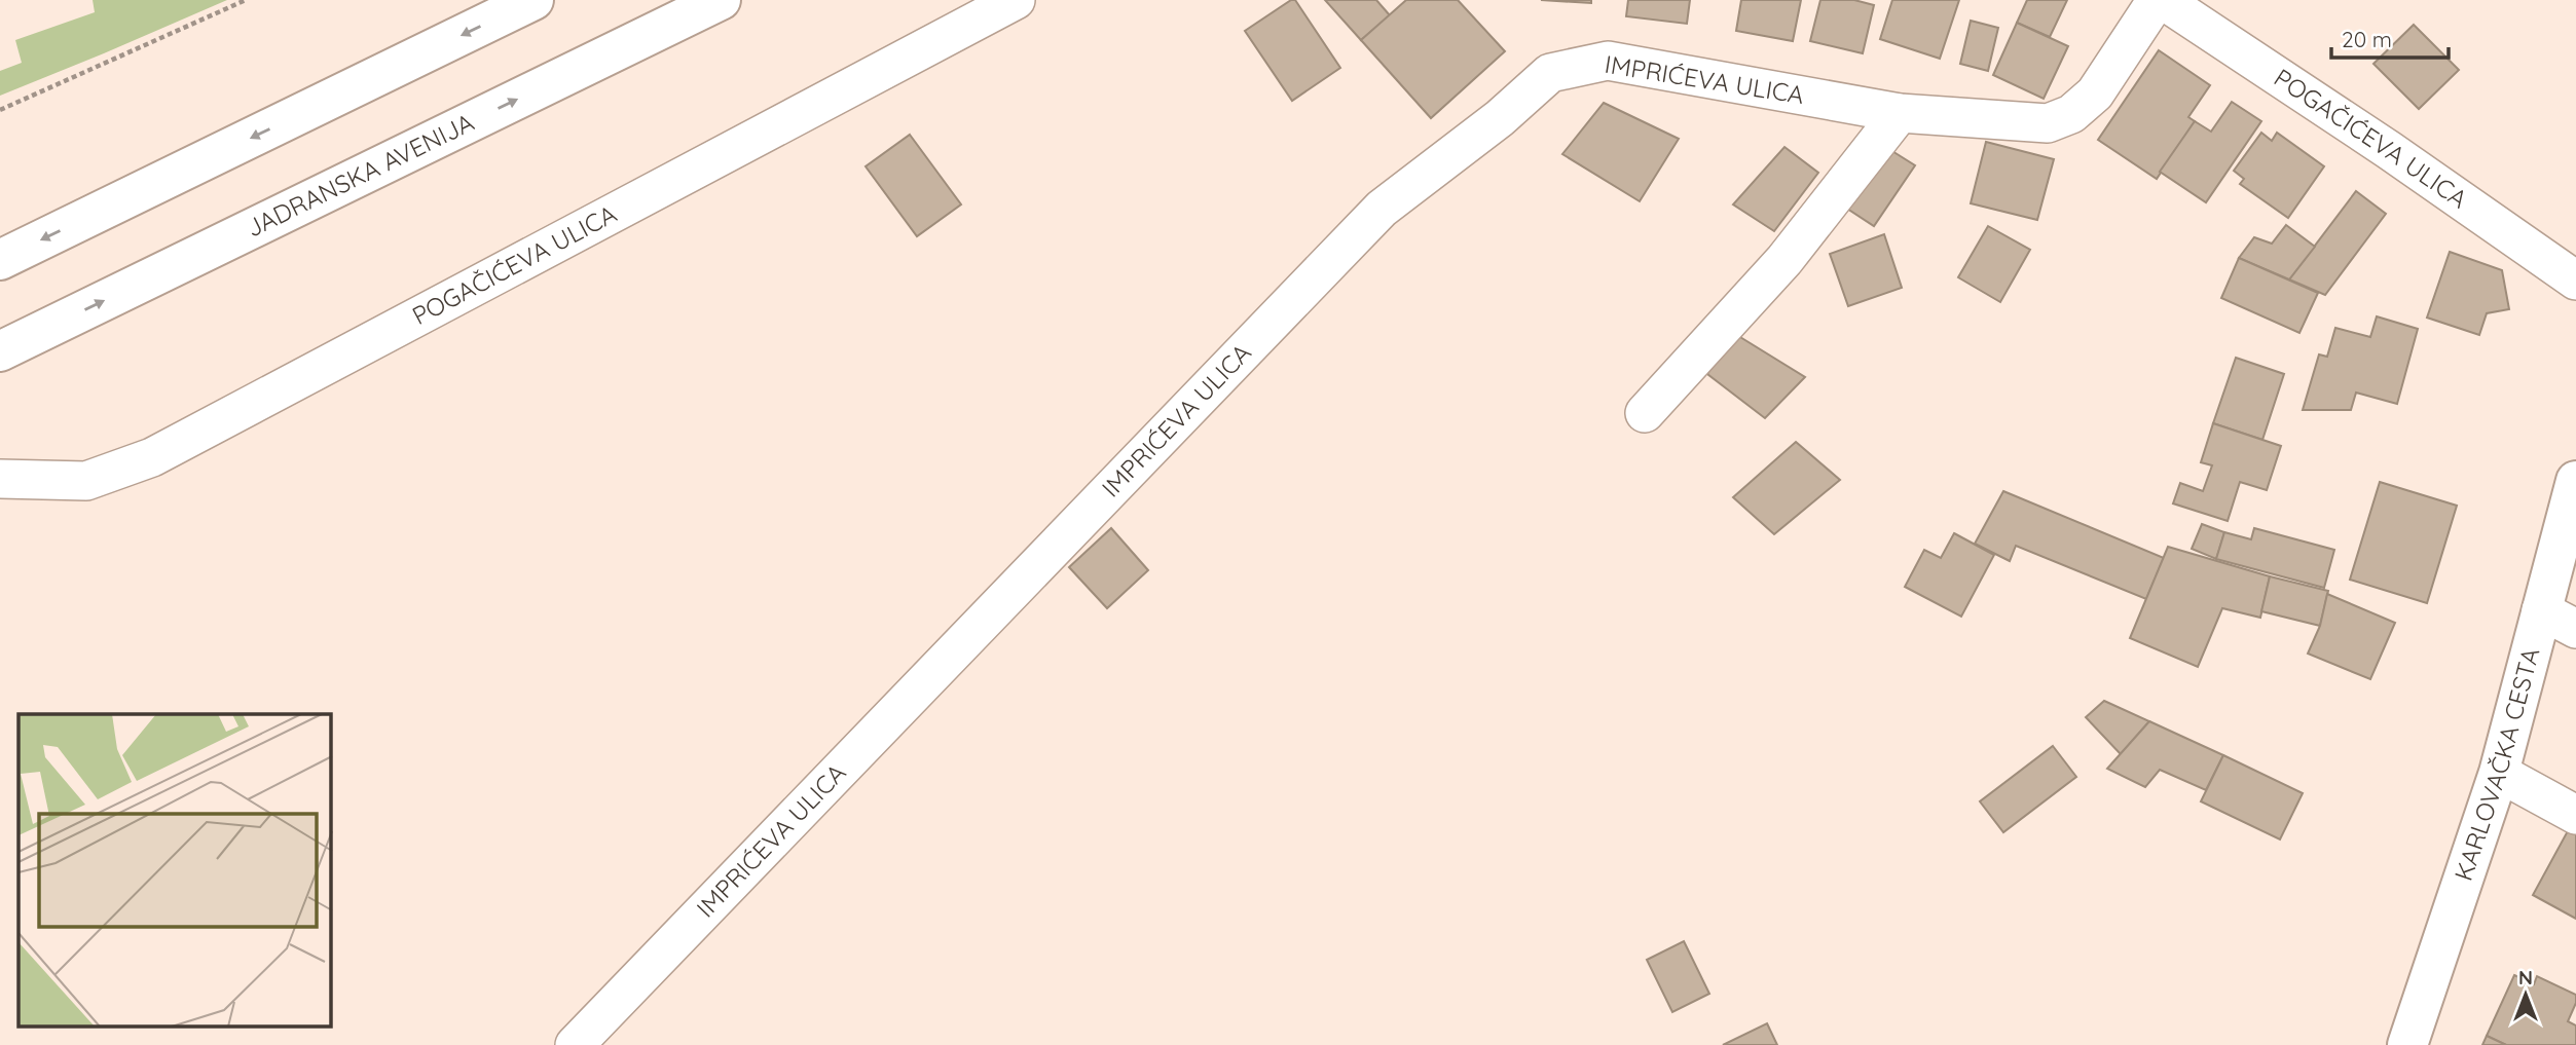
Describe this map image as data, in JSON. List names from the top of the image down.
{
  "streets": {
    "main road": ["JADRANSKA AVENIJA", "KARLOVAČKA CESTA"],
    "street": ["IMPRIĆEVA ULICA", "POGAČIĆEVA ULICA"]
  },
  "scale_bar": "20 m",
  "north": "top"
}
